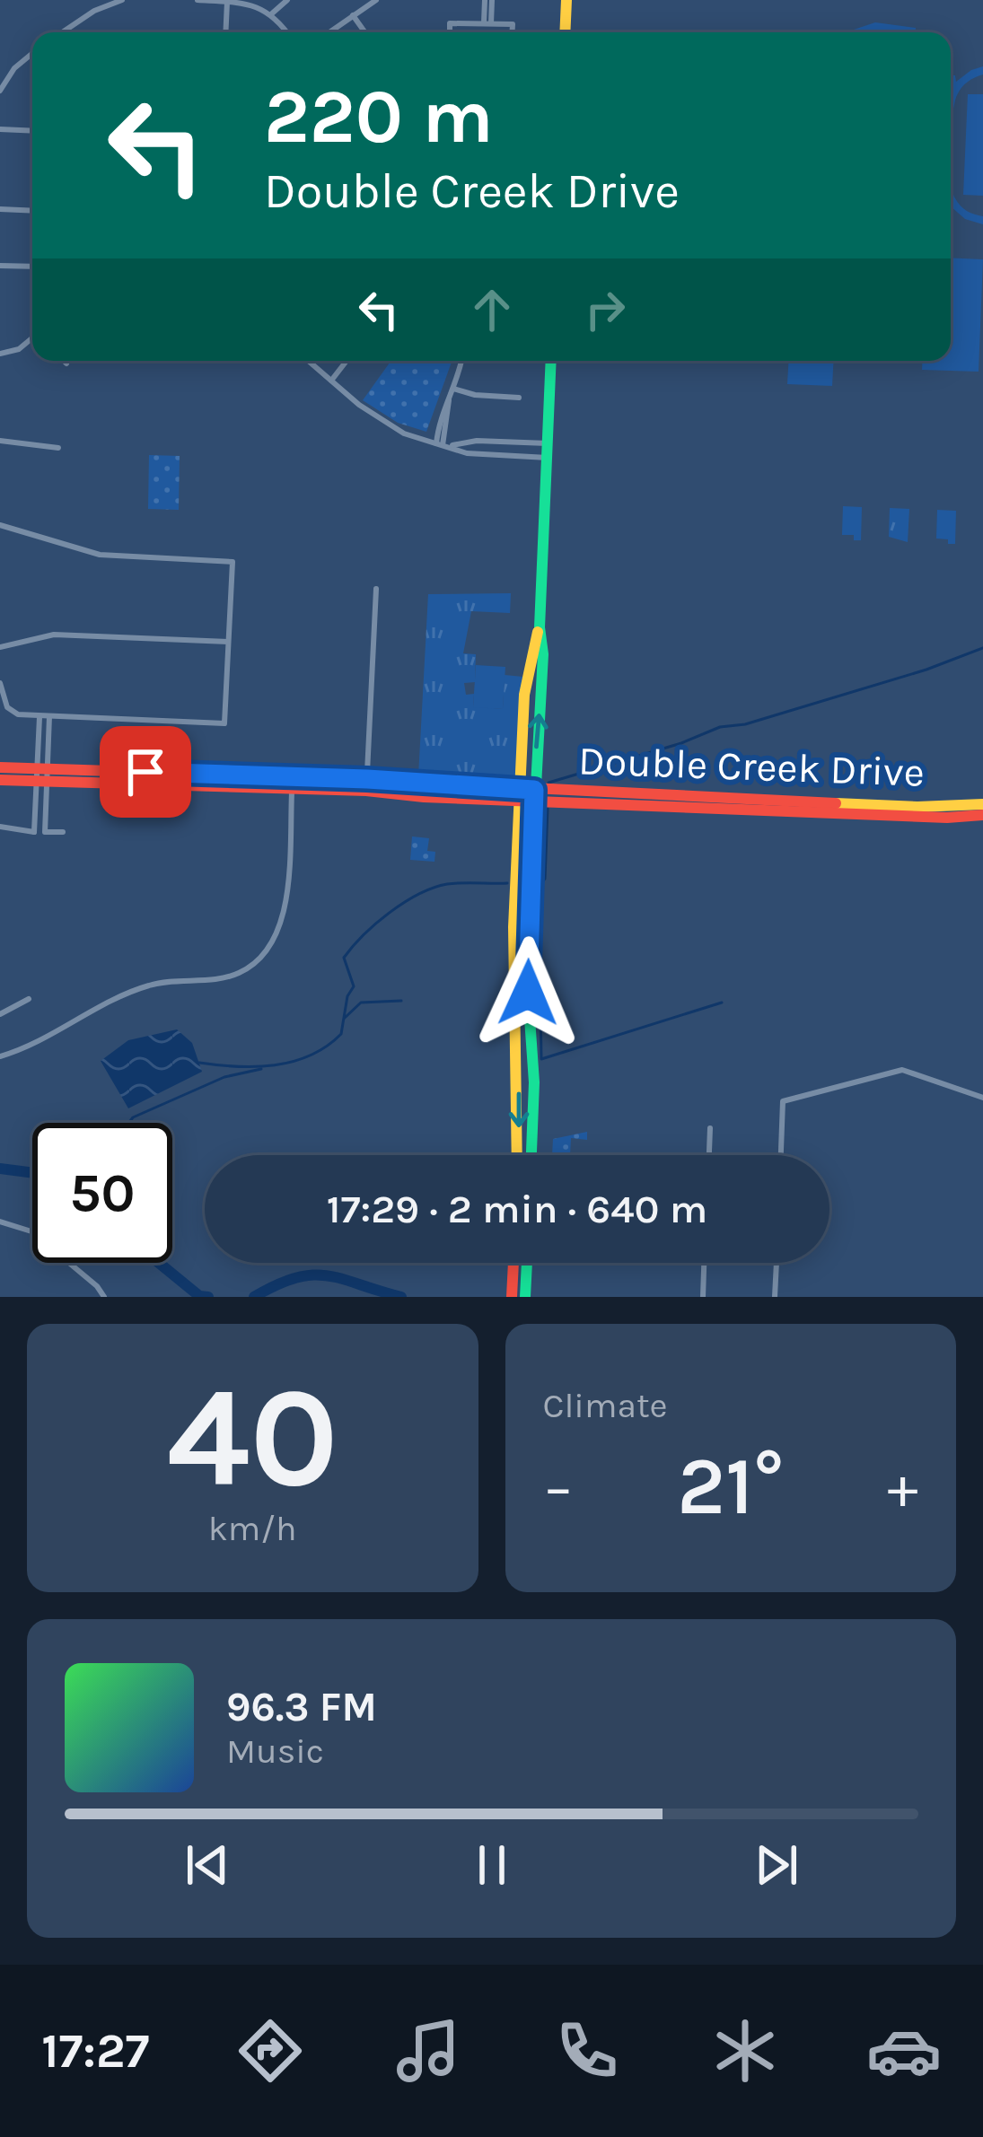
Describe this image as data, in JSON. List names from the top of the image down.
{
  "streets": {
    "main road": ["Double Creek Drive"]
  },
  "page": {
    "turn": ["220 m", "Double Creek Drive"],
    "limit": "50",
    "trip": "17:29 · 2 min · 640 m",
    "tile": [
      ["40", "km/h"],
      "Climate"
    ],
    "heat": ["−", "21°", "+"],
    "song": ["96.3 FM", "Music"],
    "tabs": "17:27"
  }
}
